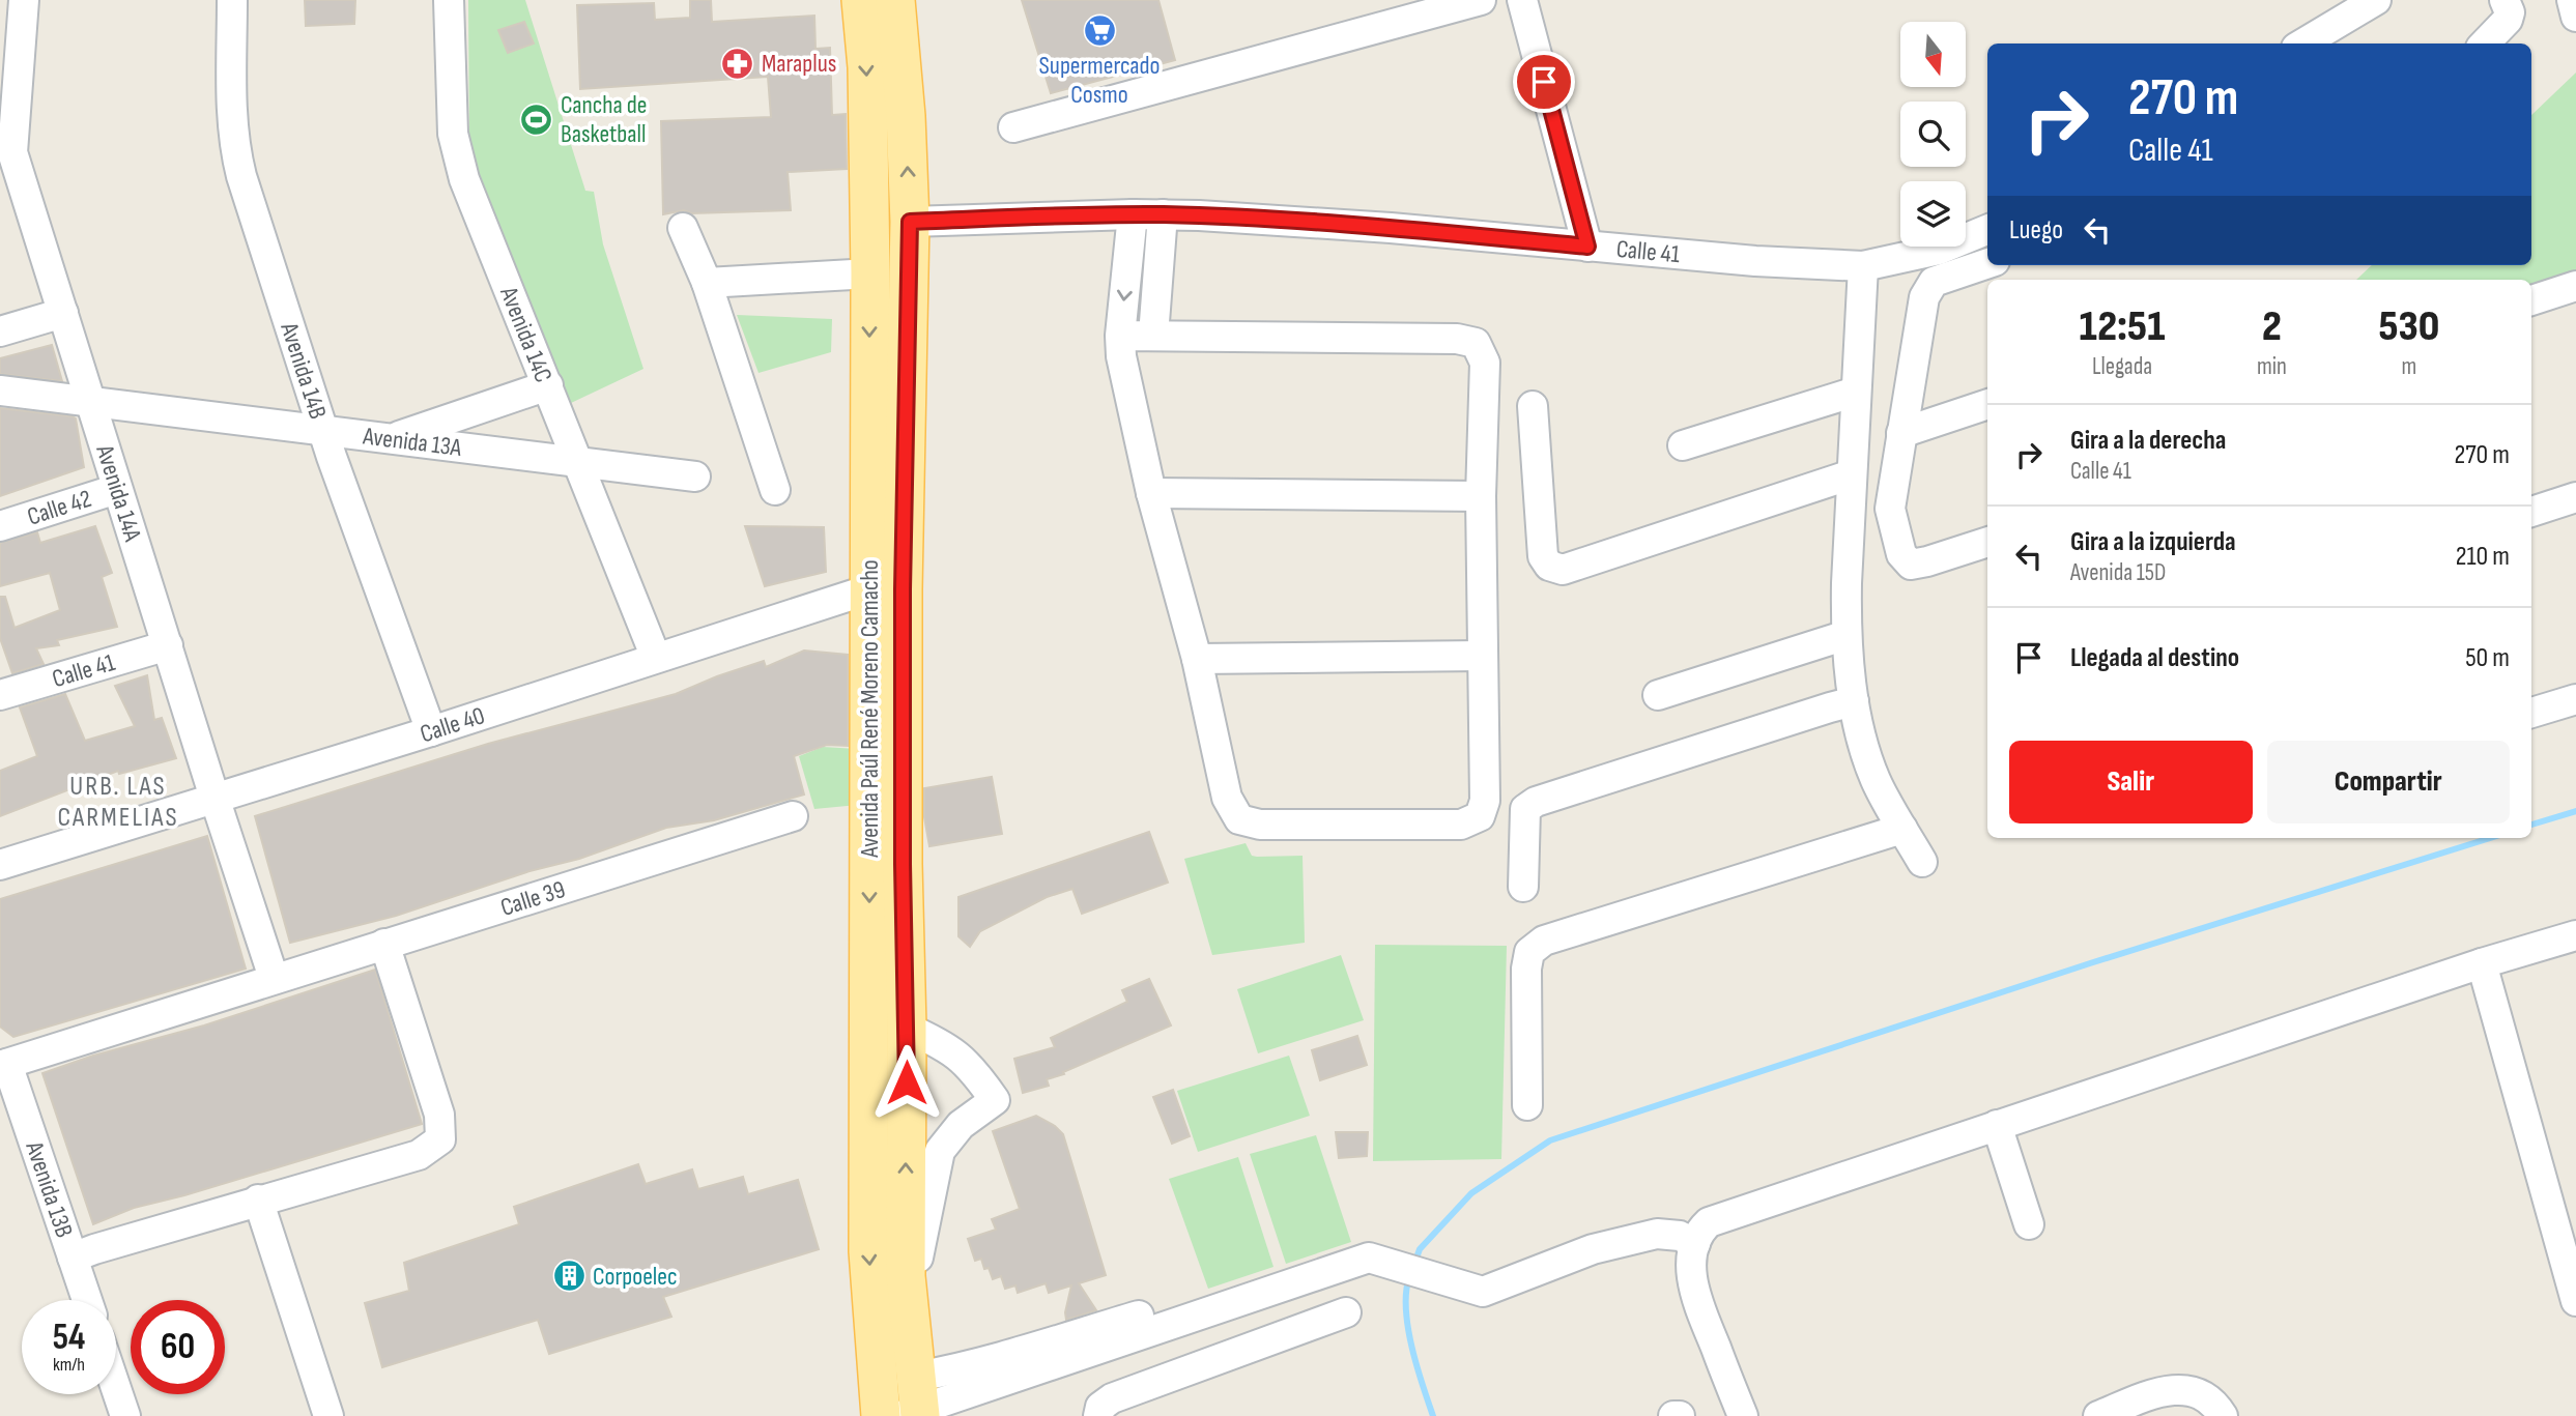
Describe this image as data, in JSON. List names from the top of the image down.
{
  "streets": {
    "main road": ["Avenida Paúl René Moreno Camacho"],
    "street": [
      "Calle 41",
      "Avenida 14C",
      "Avenida 14B",
      "Avenida 13A",
      "Avenida 14A",
      "Calle 42",
      "Calle 40",
      "Calle 39",
      "Avenida 13B"
    ]
  },
  "crossings": [
    ["Calle 41", "Avenida 14A"],
    ["Calle 41", "Avenida Paúl René Moreno Camacho"],
    ["Avenida 14C", "Calle 40"],
    ["Avenida 14B", "Calle 40"],
    ["Avenida 14A", "Calle 42"],
    ["Avenida 14A", "Calle 40"],
    ["Avenida 14A", "Calle 39"],
    ["Avenida Paúl René Moreno Camacho", "Calle 40"],
    ["Calle 39", "Avenida 13B"]
  ],
  "districts": ["URB. LAS CARMELIAS"],
  "places": {
    "supermarket": ["Supermercado Cosmo"],
    "pharmacy": ["Maraplus"],
    "sports": ["Cancha de Basketball"],
    "building": ["Corpoelec"]
  },
  "north": "bottom",
  "page": {
    "turn": ["270 m", "Calle 41"],
    "then": "Luego",
    "eta": [
      "12:51",
      "Llegada",
      "2",
      "min",
      "530",
      "m"
    ],
    "list": [
      {
        "name": "Gira a la derecha",
        "note": "Calle 41",
        "value": "270 m"
      },
      {
        "name": "Gira a la izquierda",
        "note": "Avenida 15D",
        "value": "210 m"
      },
      {
        "name": "Llegada al destino",
        "value": "50 m"
      }
    ],
    "buttons": ["Salir", "Compartir"],
    "speed": "54 km/h",
    "limit": "60"
  }
}
